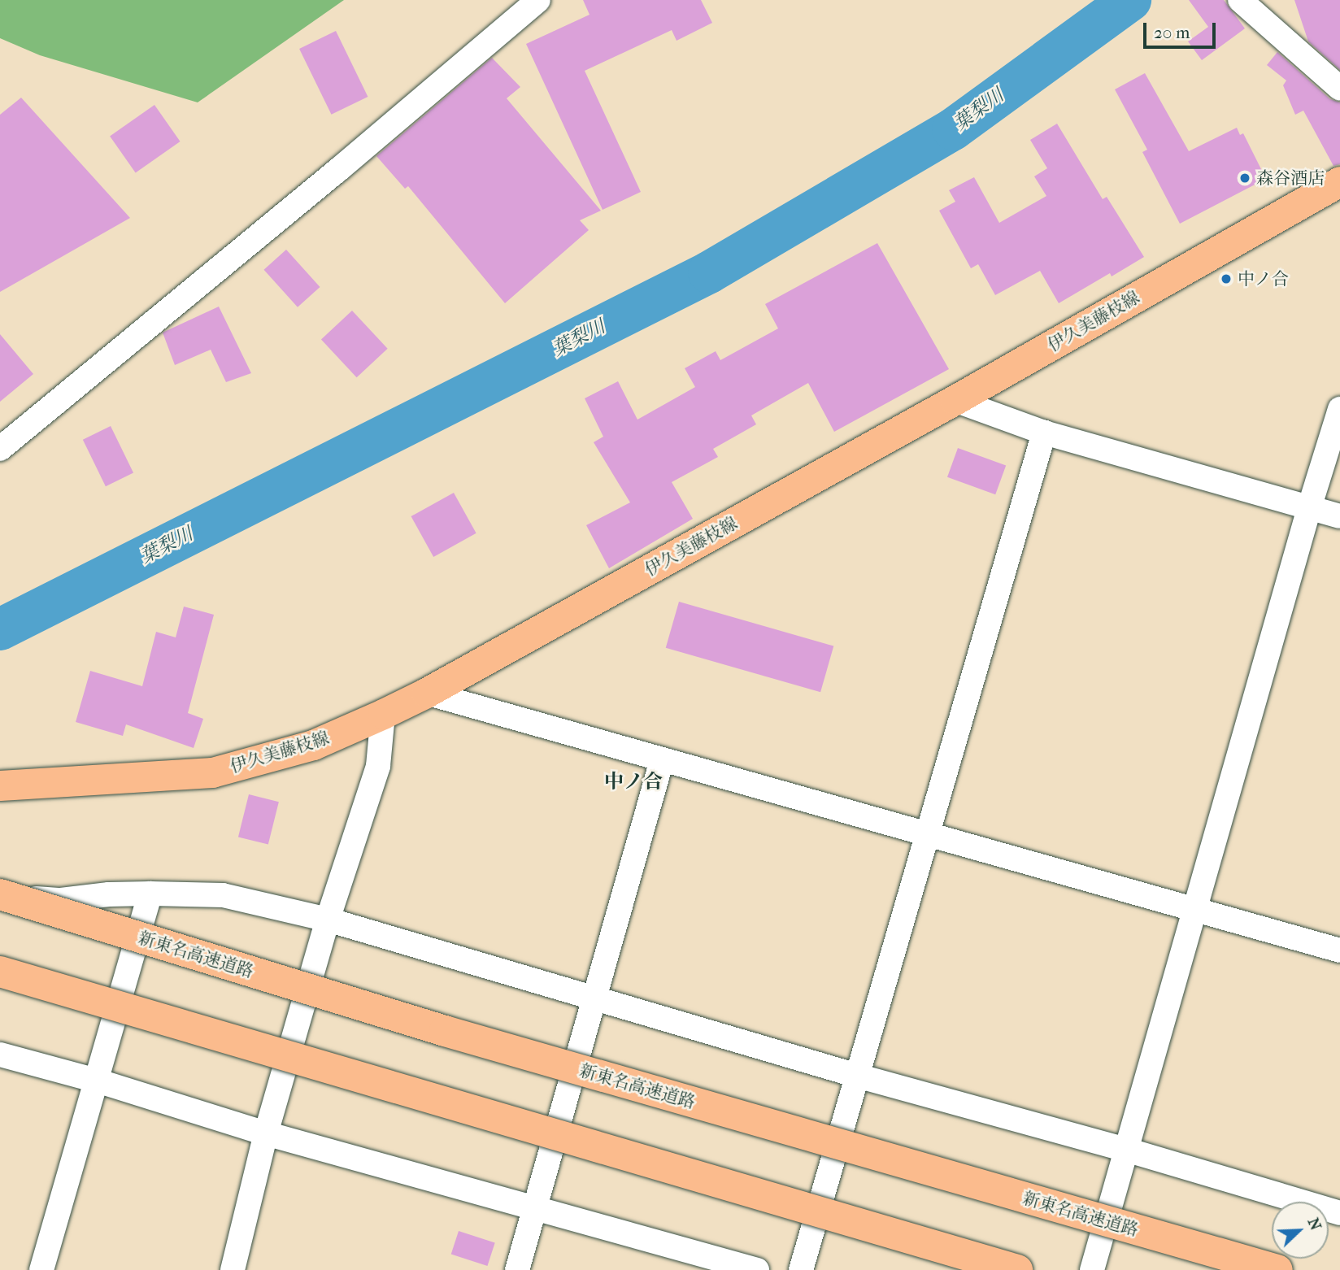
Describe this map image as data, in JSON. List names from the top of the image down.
{
  "streets": {
    "highway": ["新東名高速道路"],
    "main road": ["伊久美藤枝線"]
  },
  "districts": ["中ノ合"],
  "water": ["葉梨川"],
  "places": ["森谷酒店", "中ノ合"],
  "scale_bar": "20 m",
  "north": "top right"
}
